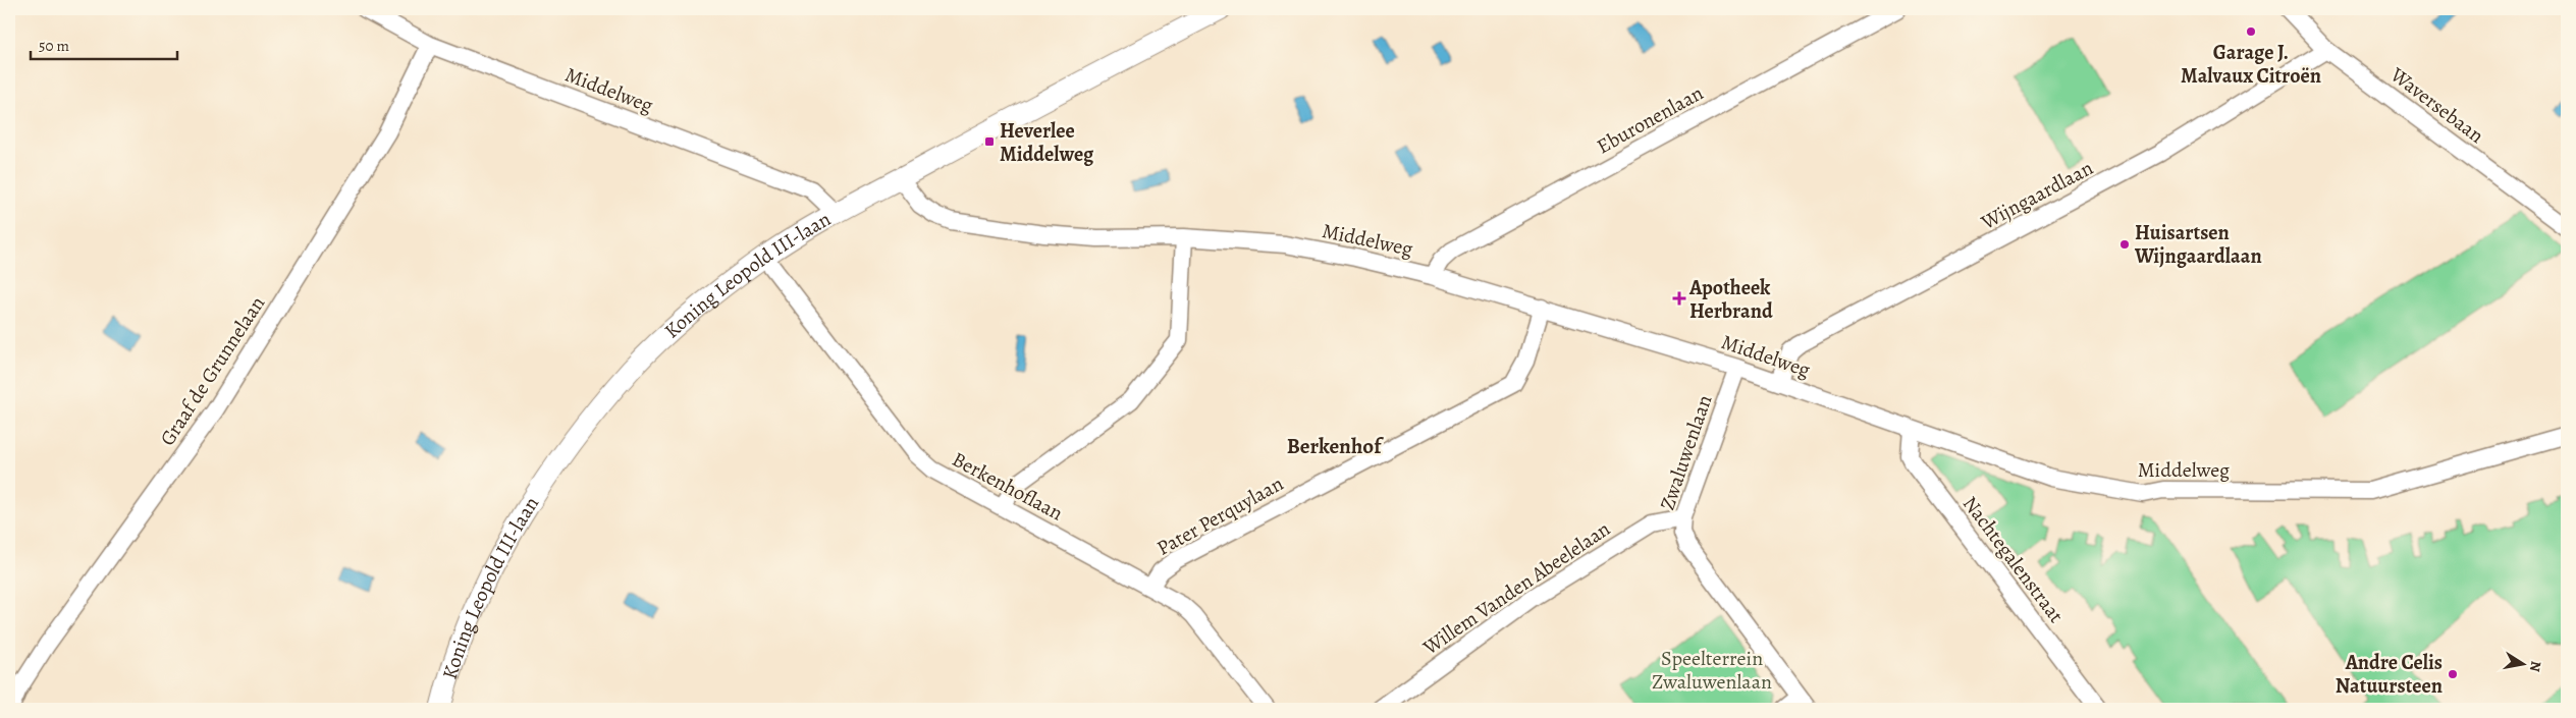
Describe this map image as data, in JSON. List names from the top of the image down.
{
  "streets": {
    "street": [
      "Middelweg",
      "Waversebaan",
      "Eburonenlaan",
      "Wijngaardlaan",
      "Koning Leopold III-laan",
      "Graaf de Grunnelaan",
      "Zwaluwenlaan",
      "Berkenhoflaan",
      "Pater Perquylaan",
      "Nachtegalenstraat",
      "Willem Vanden Abeelelaan"
    ]
  },
  "crossings": [
    ["Middelweg", "Eburonenlaan"],
    ["Middelweg", "Wijngaardlaan"],
    ["Middelweg", "Koning Leopold III-laan"],
    ["Middelweg", "Graaf de Grunnelaan"],
    ["Middelweg", "Zwaluwenlaan"],
    ["Middelweg", "Pater Perquylaan"],
    ["Middelweg", "Nachtegalenstraat"],
    ["Waversebaan", "Wijngaardlaan"],
    ["Koning Leopold III-laan", "Berkenhoflaan"],
    ["Zwaluwenlaan", "Willem Vanden Abeelelaan"],
    ["Berkenhoflaan", "Pater Perquylaan"]
  ],
  "districts": ["Berkenhof"],
  "parks": ["Speelterrein Zwaluwenlaan"],
  "places": {
    "other": ["Garage J. Malvaux Citroën", "Huisartsen Wijngaardlaan", "Andre Celis Natuursteen"],
    "transit": ["Heverlee Middelweg"],
    "health": ["Apotheek Herbrand"]
  },
  "scale_bar": "50 m",
  "north": "right"
}
